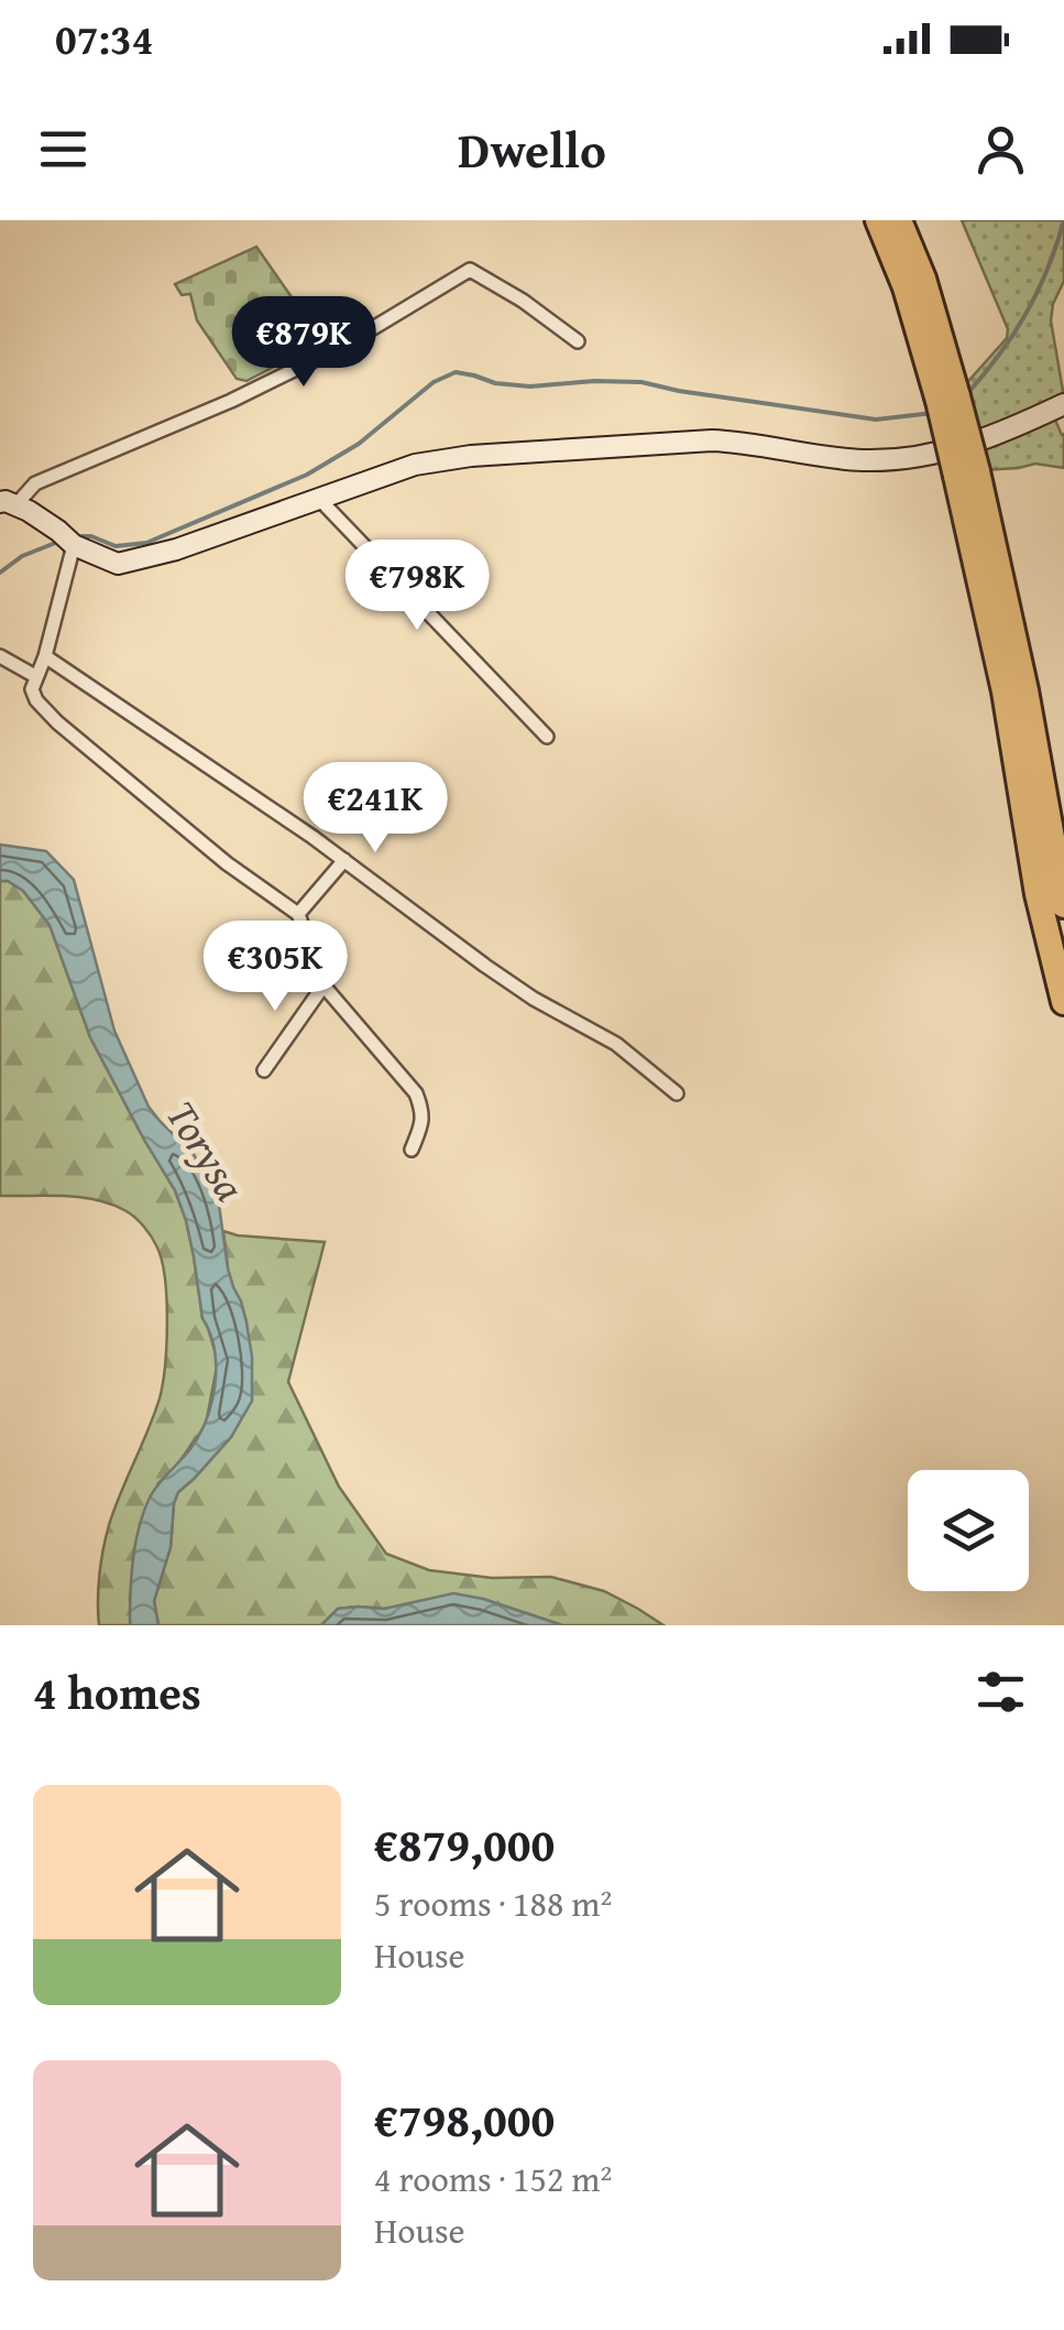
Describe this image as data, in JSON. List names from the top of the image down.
{
  "water": ["Torysa"],
  "page": {
    "status": "07:34",
    "header": "Dwello",
    "price": [
      "€879K",
      "€798K",
      "€241K",
      "€305K"
    ],
    "heading": "4 homes",
    "list": [
      {
        "name": "€879,000",
        "note": "5 rooms · 188 m² · House"
      },
      {
        "name": "€798,000",
        "note": "4 rooms · 152 m² · House"
      }
    ]
  }
}
